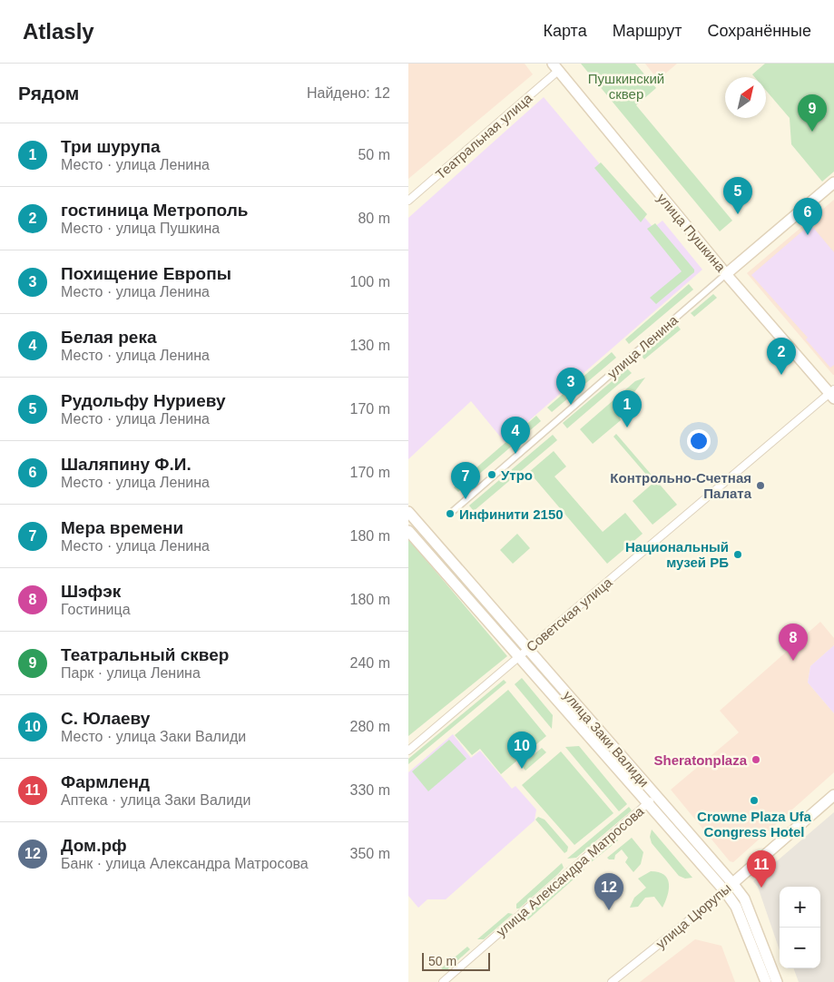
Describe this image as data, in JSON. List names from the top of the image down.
{
  "streets": {
    "main road": [
      "улица Пушкина",
      "улица Ленина",
      "улица Заки Валиди",
      "улица Цюрупы"
    ],
    "street": ["Театральная улица", "Советская улица", "улица Александра Матросова"]
  },
  "crossings": [
    ["Театральная улица", "улица Пушкина"],
    ["улица Пушкина", "улица Ленина"],
    ["улица Пушкина", "Советская улица"],
    ["Советская улица", "улица Заки Валиди"],
    ["улица Заки Валиди", "улица Александра Матросова"],
    ["улица Заки Валиди", "улица Цюрупы"]
  ],
  "parks": ["Пушкинский сквер"],
  "places": [
    "Утро",
    "Контрольно-Счетная Палата",
    "Инфинити 2150",
    "Национальный музей РБ",
    "Sheratonplaza",
    "Crowne Plaza Ufa Congress Hotel"
  ],
  "scale_bar": "50 m",
  "north": "top right",
  "page": {
    "header": "Atlasly",
    "nav": ["Карта", "Маршрут", "Сохранённые"],
    "heading": ["Рядом", "Найдено: 12"],
    "pins": [
      "9",
      "5",
      "6",
      "2",
      "3",
      "1",
      "4",
      "7",
      "8",
      "10",
      "11",
      "12"
    ],
    "list": [
      {
        "mark": "1",
        "name": "Три шурупа",
        "note": "Место · улица Ленина",
        "value": "50 m"
      },
      {
        "mark": "2",
        "name": "гостиница Метрополь",
        "note": "Место · улица Пушкина",
        "value": "80 m"
      },
      {
        "mark": "3",
        "name": "Похищение Европы",
        "note": "Место · улица Ленина",
        "value": "100 m"
      },
      {
        "mark": "4",
        "name": "Белая река",
        "note": "Место · улица Ленина",
        "value": "130 m"
      },
      {
        "mark": "5",
        "name": "Рудольфу Нуриеву",
        "note": "Место · улица Ленина",
        "value": "170 m"
      },
      {
        "mark": "6",
        "name": "Шаляпину Ф.И.",
        "note": "Место · улица Ленина",
        "value": "170 m"
      },
      {
        "mark": "7",
        "name": "Мера времени",
        "note": "Место · улица Ленина",
        "value": "180 m"
      },
      {
        "mark": "8",
        "name": "Шэфэк",
        "note": "Гостиница",
        "value": "180 m"
      },
      {
        "mark": "9",
        "name": "Театральный сквер",
        "note": "Парк · улица Ленина",
        "value": "240 m"
      },
      {
        "mark": "10",
        "name": "С. Юлаеву",
        "note": "Место · улица Заки Валиди",
        "value": "280 m"
      },
      {
        "mark": "11",
        "name": "Фармленд",
        "note": "Аптека · улица Заки Валиди",
        "value": "330 m"
      },
      {
        "mark": "12",
        "name": "Дом.рф",
        "note": "Банк · улица Александра Матросова",
        "value": "350 m"
      }
    ],
    "map_buttons": ["+", "−"],
    "scale": "50 m"
  }
}
